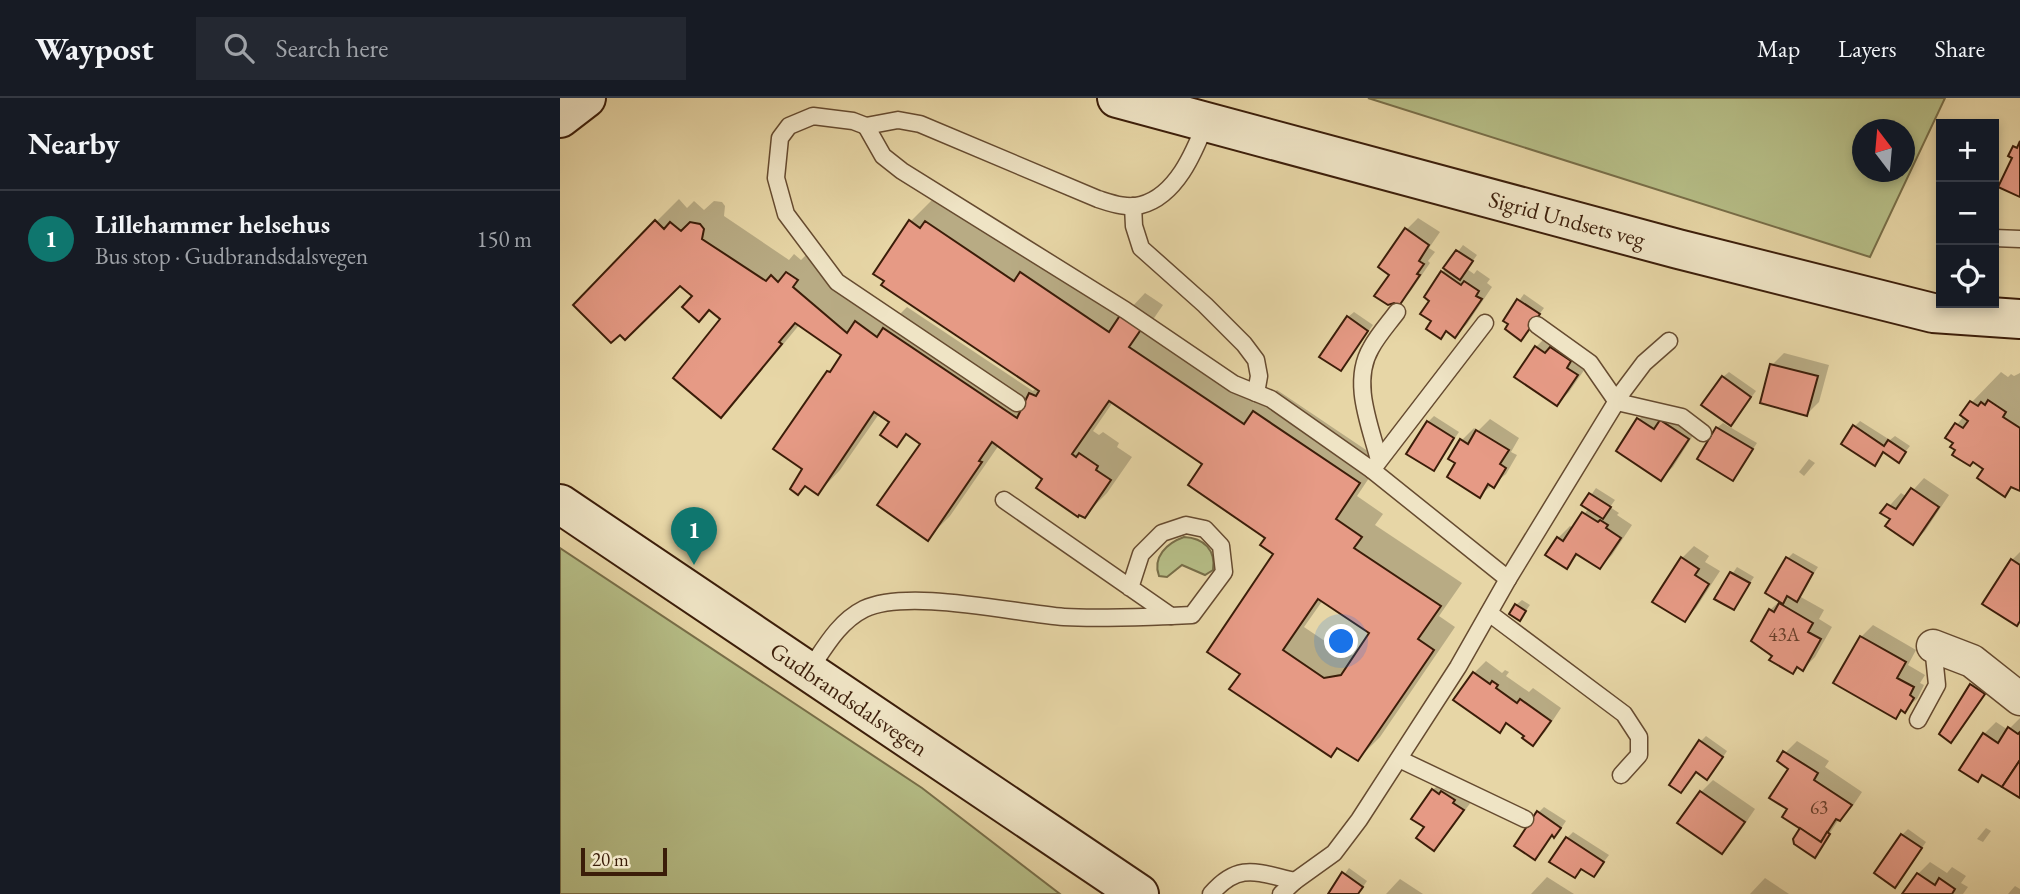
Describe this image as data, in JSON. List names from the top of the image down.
{
  "streets": {
    "street": ["Sigrid Undsets veg", "Gudbrandsdalsvegen"]
  },
  "house_numbers": ["43A", "63"],
  "scale_bar": "20 m",
  "north": "top",
  "page": {
    "header": "Waypost",
    "search": "Search here",
    "nav": ["Map", "Layers", "Share"],
    "heading": "Nearby",
    "map_buttons": ["+", "−"],
    "list": [
      {
        "mark": "1",
        "name": "Lillehammer helsehus",
        "note": "Bus stop · Gudbrandsdalsvegen",
        "value": "150 m"
      }
    ],
    "pins": "1",
    "scale": "20 m"
  }
}
